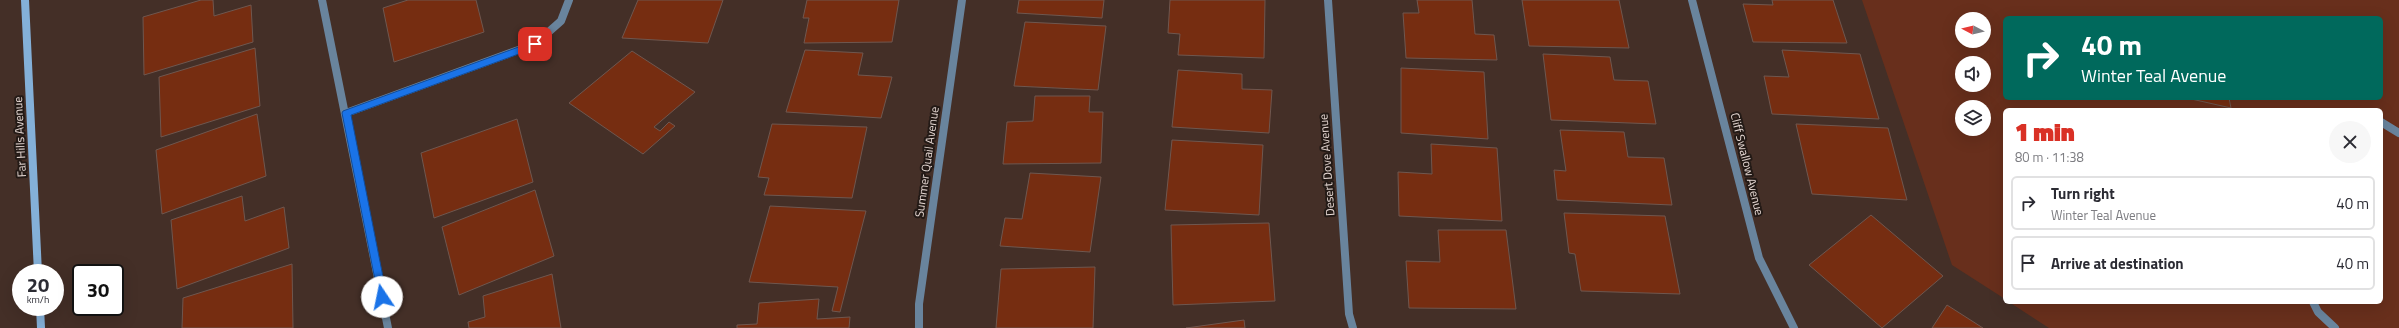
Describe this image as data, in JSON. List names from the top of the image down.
{
  "streets": {
    "main road": ["Far Hills Avenue"],
    "street": ["Summer Quail Avenue", "Cliff Swallow Avenue", "Desert Dove Avenue"]
  },
  "north": "left",
  "page": {
    "turn": ["40 m", "Winter Teal Avenue"],
    "heading": ["1 min", "80 m · 11:38"],
    "list": [
      {
        "name": "Turn right",
        "note": "Winter Teal Avenue",
        "value": "40 m"
      },
      {
        "name": "Arrive at destination",
        "value": "40 m"
      }
    ],
    "speed": "20 km/h",
    "limit": "30"
  }
}
